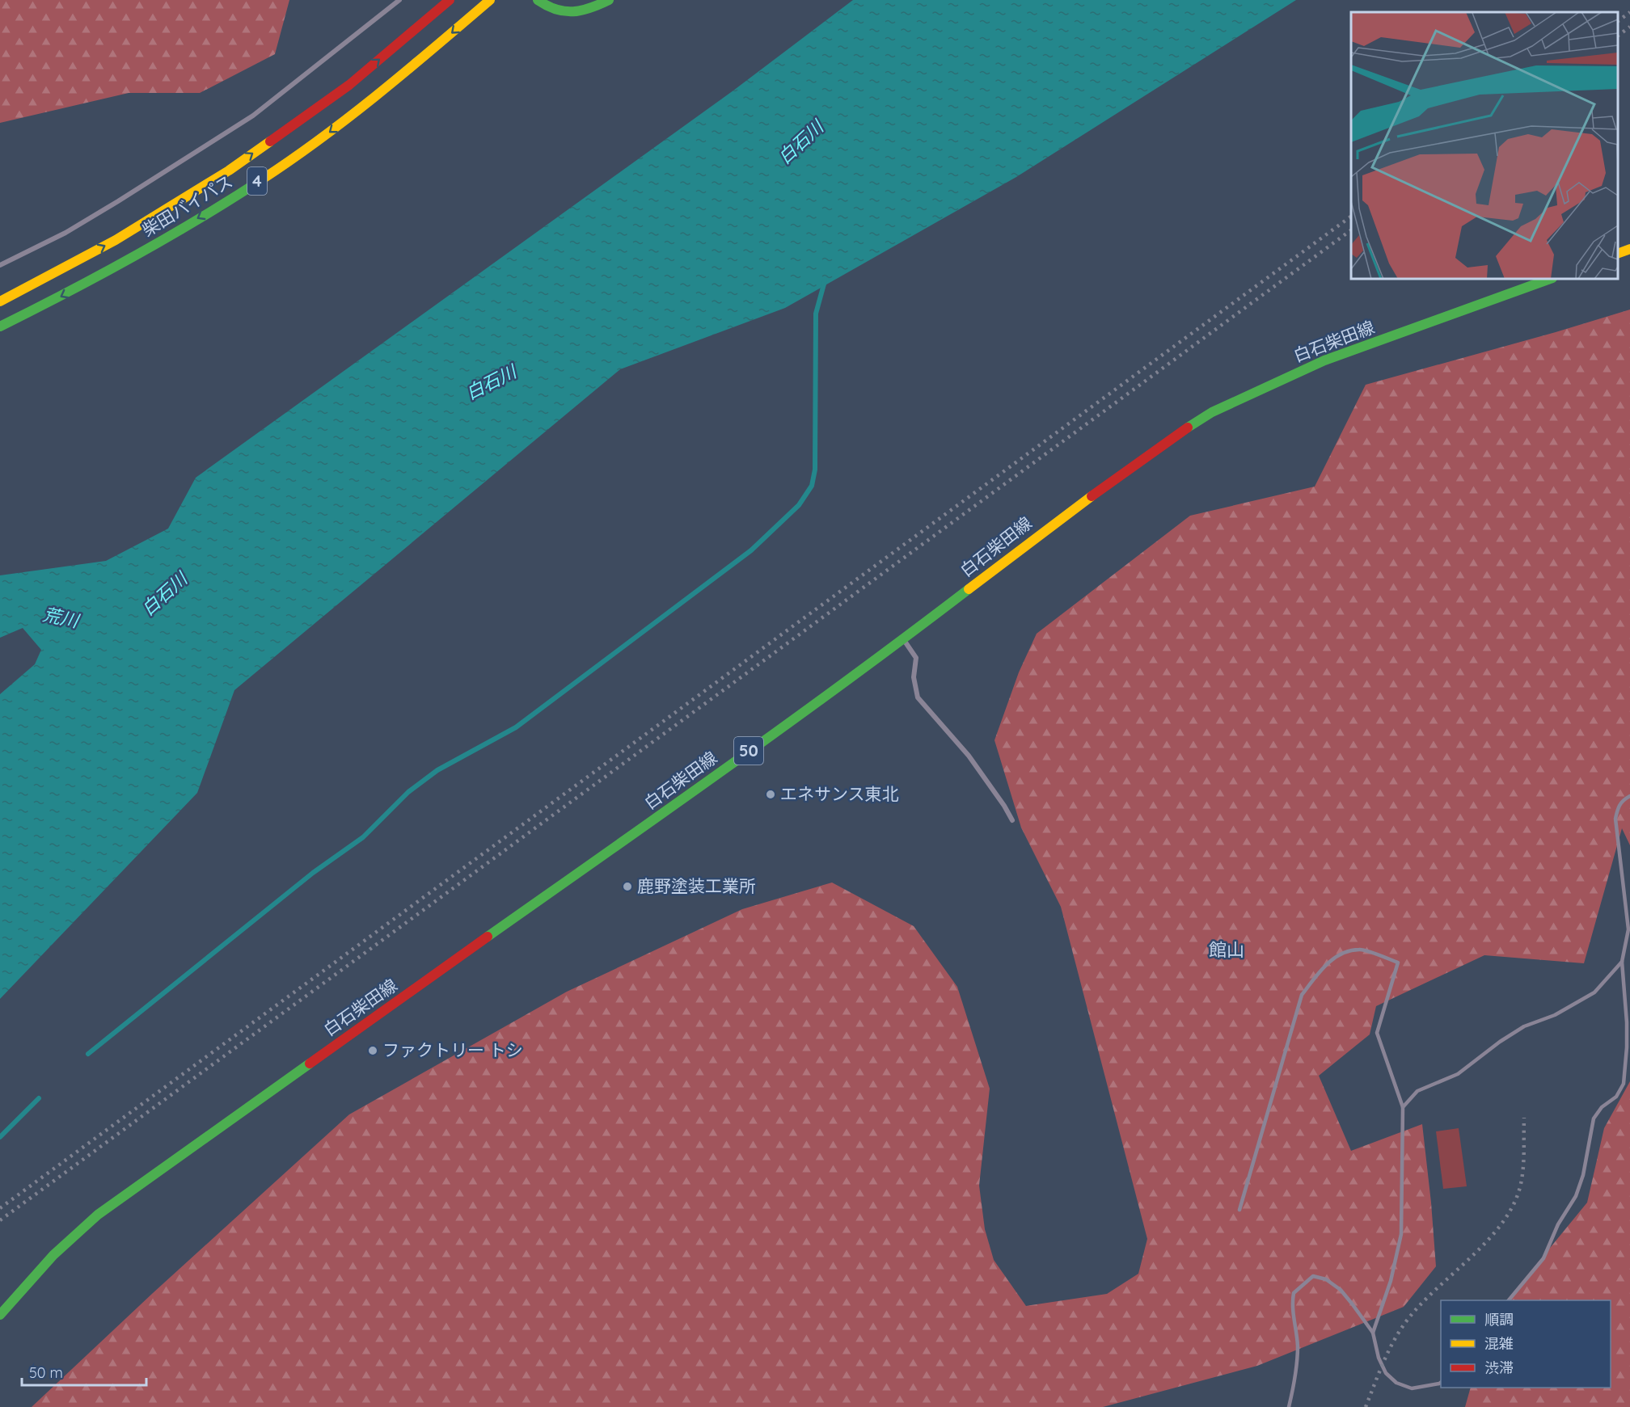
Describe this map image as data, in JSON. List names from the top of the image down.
{
  "streets": {
    "main road": [
      "4",
      "柴田バイパス",
      "白石柴田線",
      "50"
    ]
  },
  "districts": ["館山"],
  "water": ["白石川", "荒川"],
  "places": ["エネサンス東北", "鹿野塗装工業所", "ファクトリー トシ"],
  "legend": ["順調", "混雑", "渋滞"],
  "scale_bar": "50 m"
}
